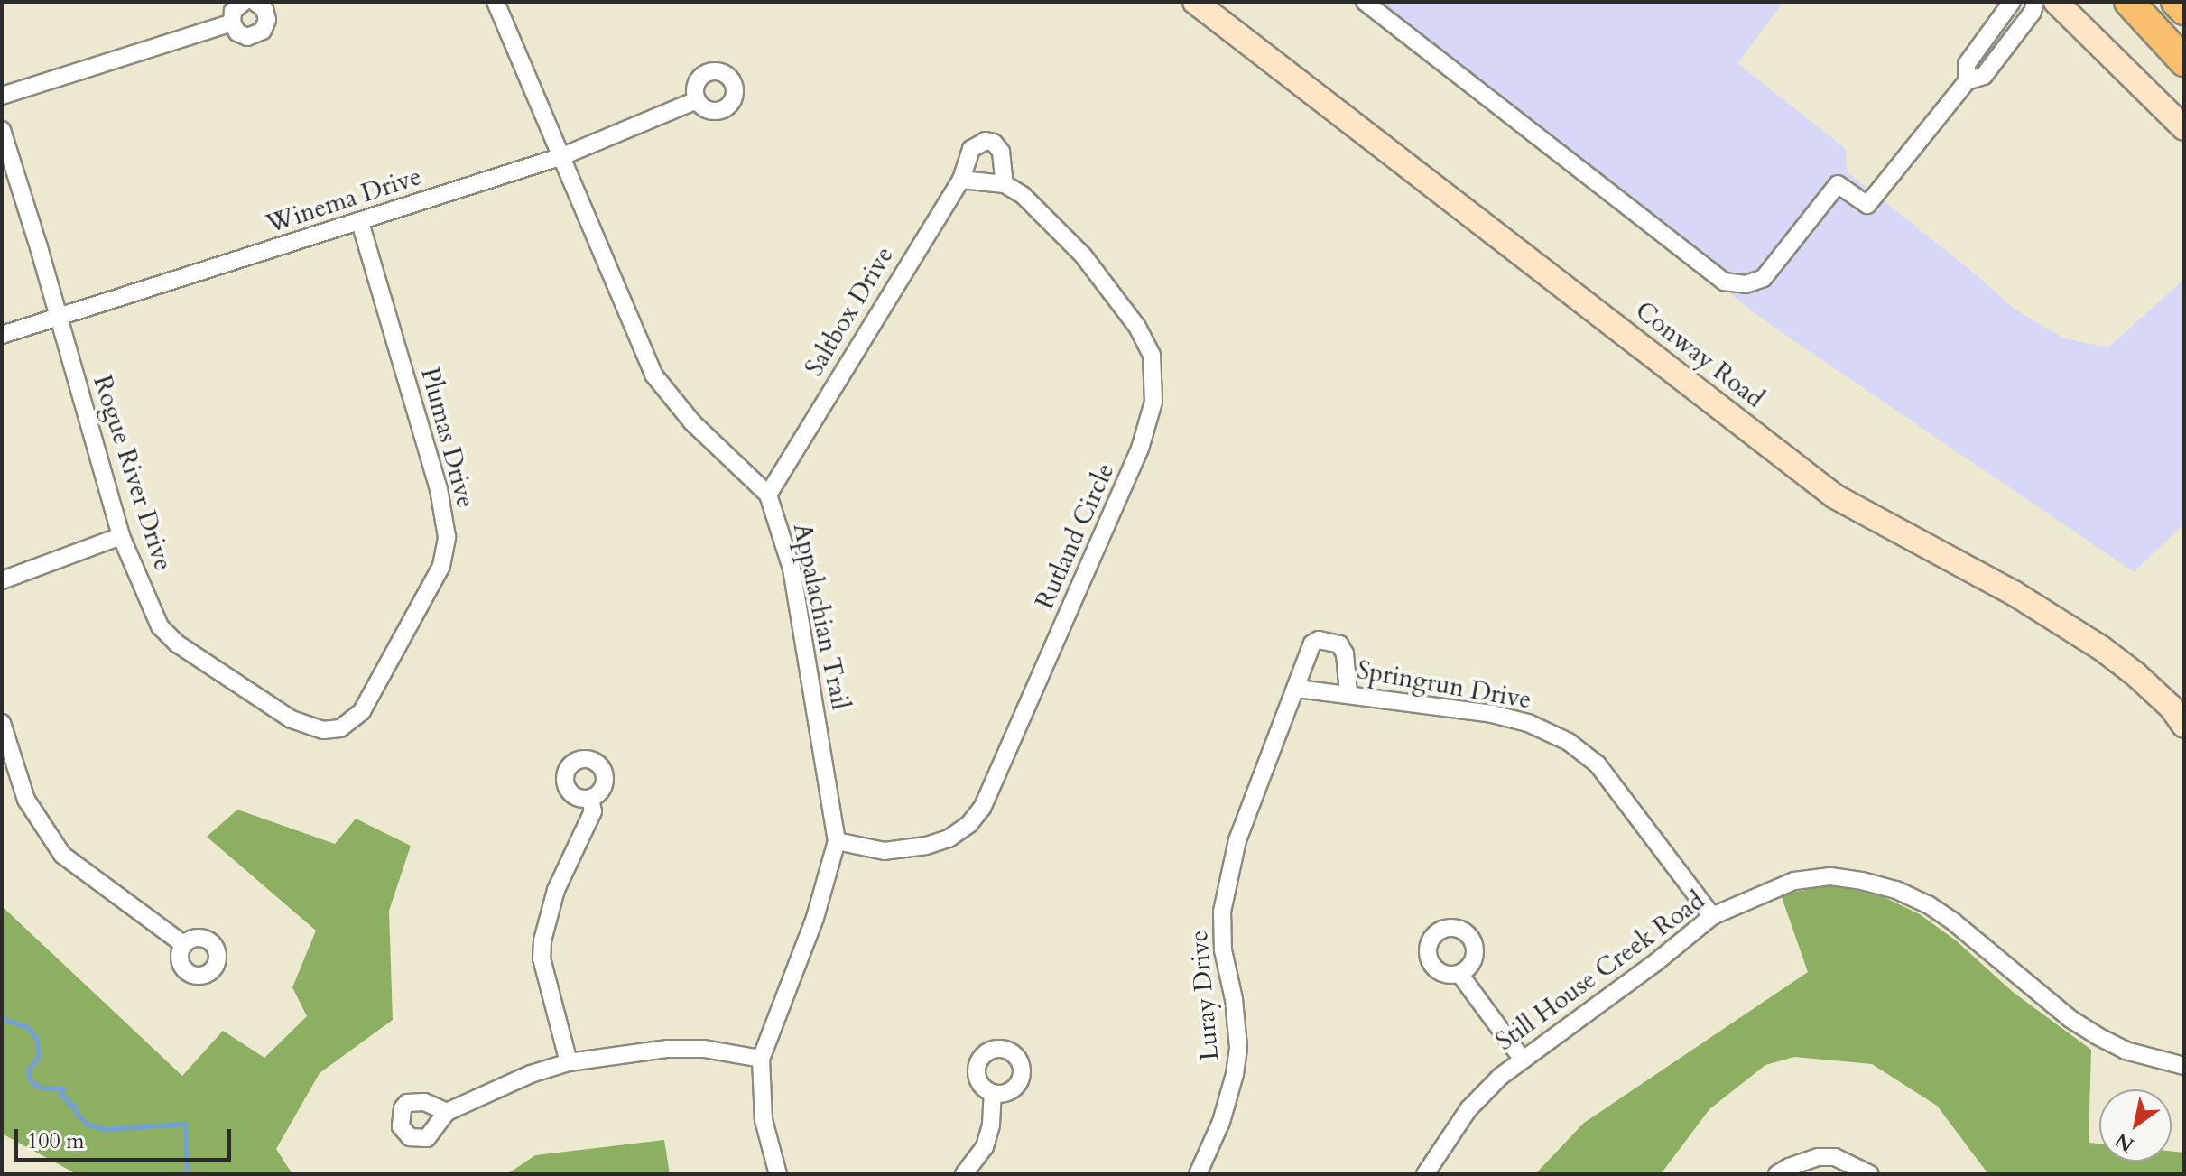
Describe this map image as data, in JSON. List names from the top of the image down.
{
  "streets": {
    "street": [
      "Winema Drive",
      "Saltbox Drive",
      "Conway Road",
      "Plumas Drive",
      "Rogue River Drive",
      "Rutland Circle",
      "Appalachian Trail",
      "Springrun Drive",
      "Still House Creek Road",
      "Luray Drive"
    ]
  },
  "crossings": [
    ["Winema Drive", "Plumas Drive"],
    ["Winema Drive", "Rogue River Drive"],
    ["Winema Drive", "Appalachian Trail"],
    ["Saltbox Drive", "Rutland Circle"],
    ["Saltbox Drive", "Appalachian Trail"],
    ["Plumas Drive", "Rogue River Drive"],
    ["Rutland Circle", "Appalachian Trail"],
    ["Springrun Drive", "Still House Creek Road"],
    ["Springrun Drive", "Luray Drive"]
  ],
  "scale_bar": "100 m",
  "north": "bottom left"
}
